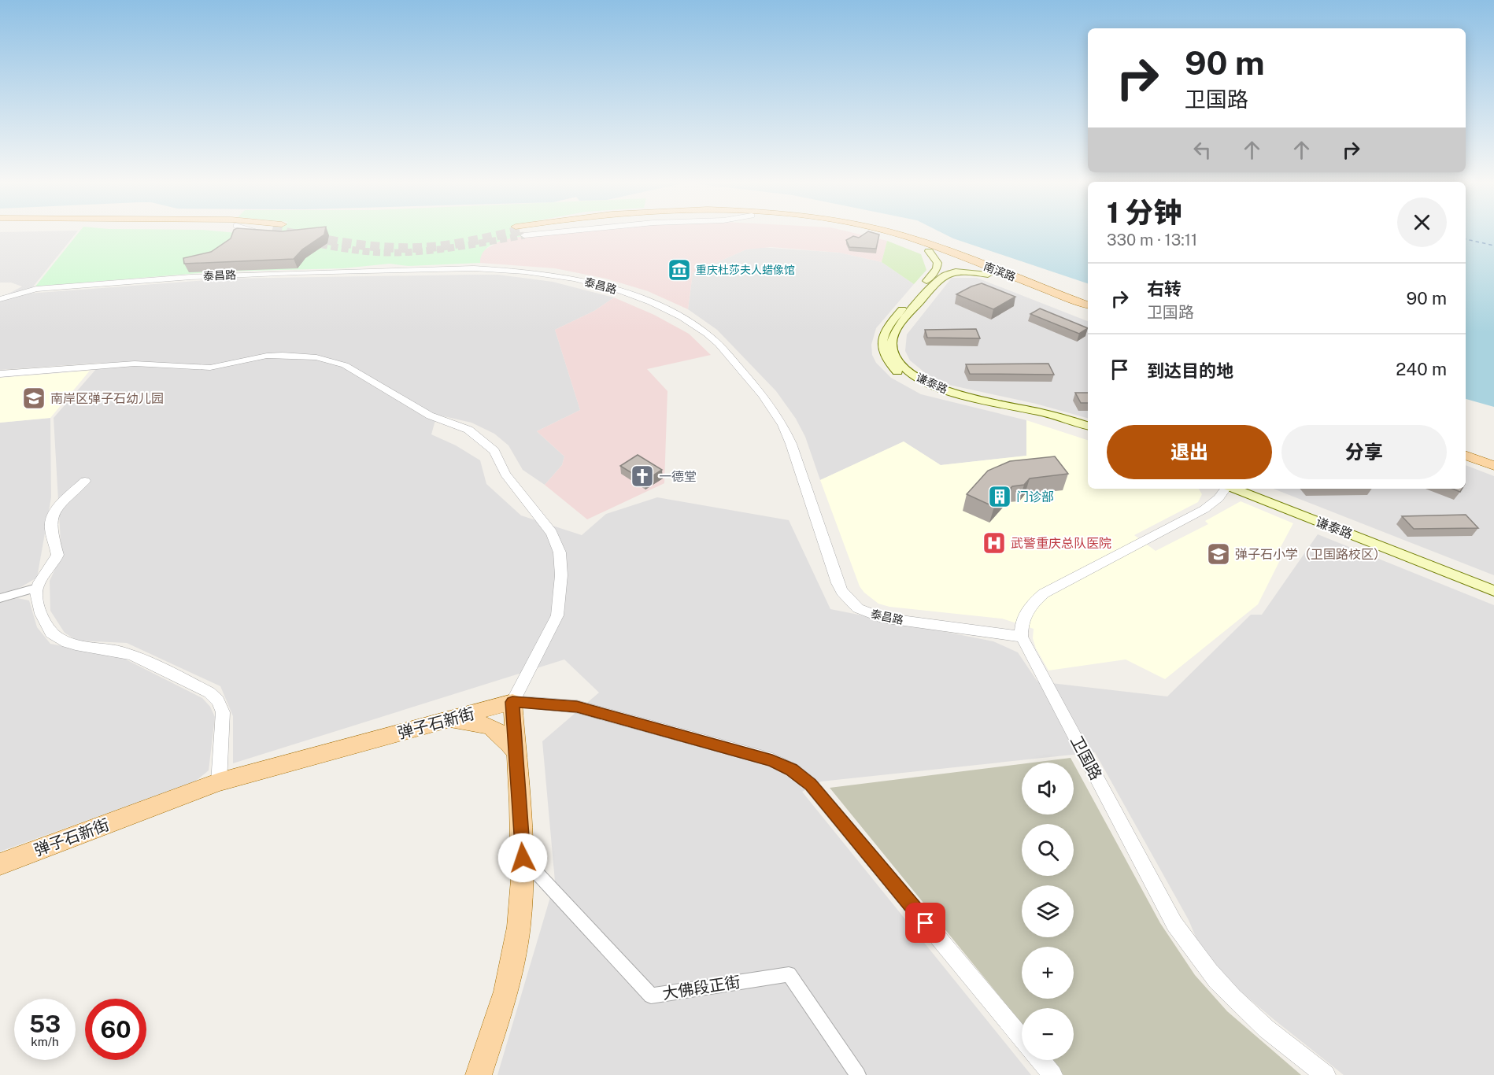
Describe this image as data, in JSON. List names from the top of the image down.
{
  "streets": {
    "main road": ["南滨路", "谦泰路", "弹子石新街"],
    "street": ["泰昌路", "卫国路", "大佛段正街"]
  },
  "crossings": [
    ["南滨路", "谦泰路"],
    ["泰昌路", "卫国路"]
  ],
  "places": {
    "museum": ["重庆杜莎夫人蜡像馆"],
    "school or university": ["南岸区弹子石幼儿园", "弹子石小学（卫国路校区）"],
    "church": ["一德堂"],
    "building": ["门诊部"],
    "hospital": ["武警重庆总队医院"]
  },
  "page": {
    "turn": ["90 m", "卫国路"],
    "heading": ["1 分钟", "330 m · 13:11"],
    "list": [
      {
        "name": "右转",
        "note": "卫国路",
        "value": "90 m"
      },
      {
        "name": "到达目的地",
        "value": "240 m"
      }
    ],
    "buttons": ["退出", "分享"],
    "map_buttons": ["+", "−"],
    "speed": "53 km/h",
    "limit": "60"
  }
}
